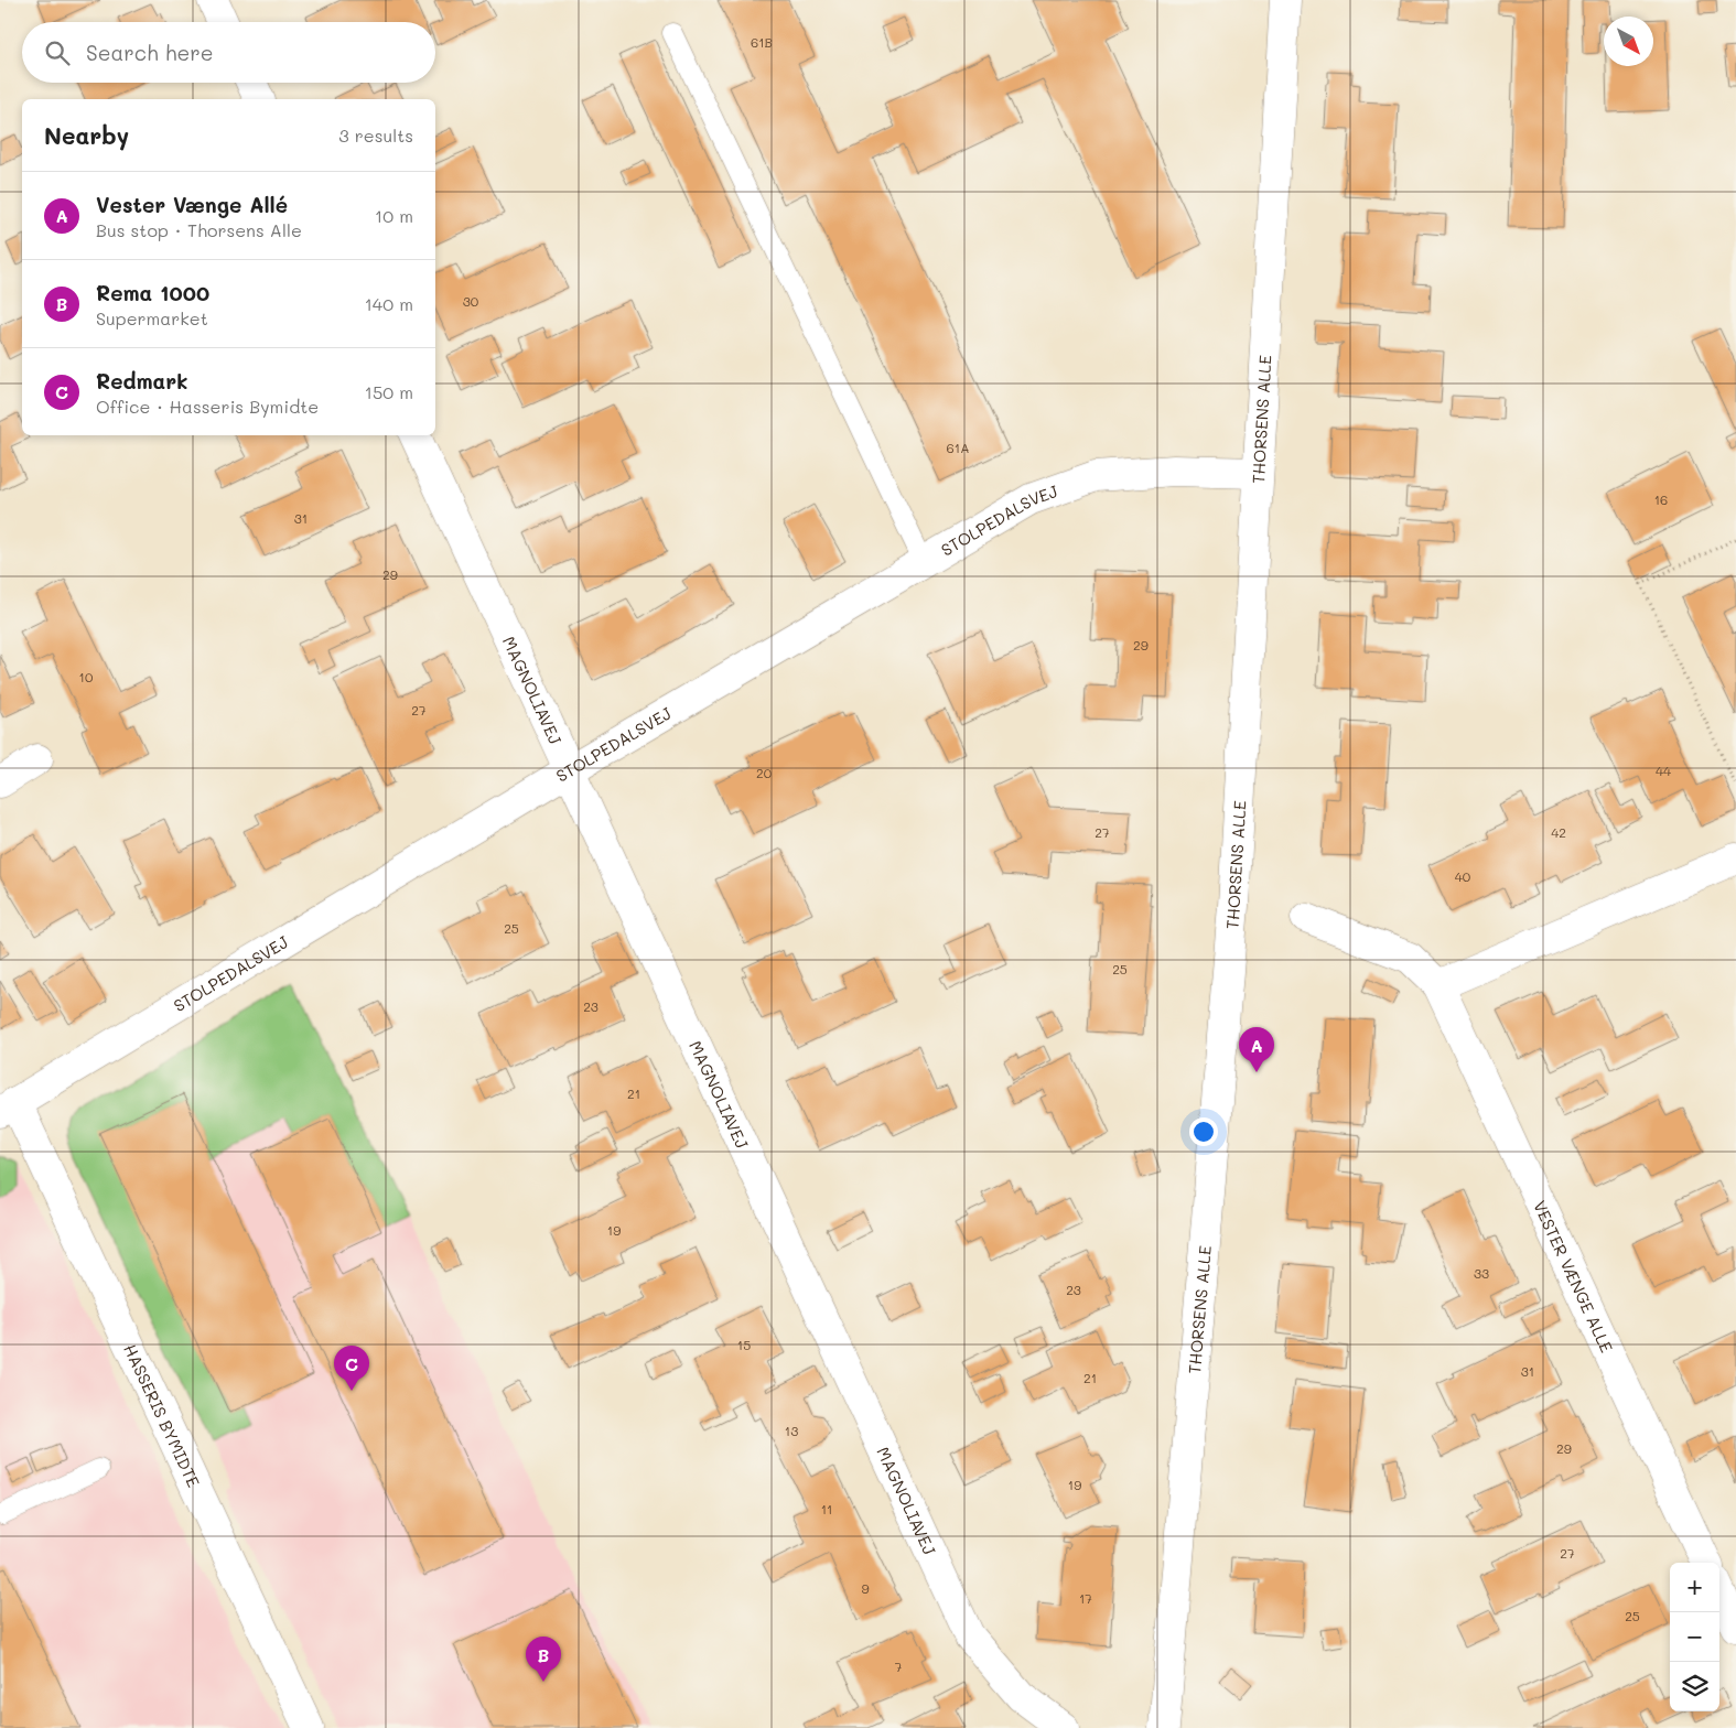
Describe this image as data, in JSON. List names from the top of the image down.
{
  "streets": {
    "street": [
      "THORSENS ALLE",
      "STOLPEDALSVEJ",
      "MAGNOLIAVEJ",
      "VESTER VÆNGE ALLE",
      "HASSERIS BYMIDTE"
    ]
  },
  "crossings": [
    ["THORSENS ALLE", "STOLPEDALSVEJ"],
    ["STOLPEDALSVEJ", "MAGNOLIAVEJ"],
    ["STOLPEDALSVEJ", "HASSERIS BYMIDTE"]
  ],
  "house_numbers": [
    "61B",
    "30",
    "61A",
    "16",
    "31",
    "29",
    "29",
    "10",
    "27",
    "44",
    "20",
    "27",
    "42",
    "40",
    "25",
    "25",
    "23",
    "21",
    "19",
    "33",
    "23",
    "15",
    "31",
    "21",
    "13",
    "29",
    "19",
    "11",
    "27",
    "9",
    "17",
    "25",
    "7"
  ],
  "north": "bottom right",
  "page": {
    "search": "Search here",
    "heading": ["Nearby", "3 results"],
    "list": [
      {
        "mark": "A",
        "name": "Vester Vænge Allé",
        "note": "Bus stop · Thorsens Alle",
        "value": "10 m"
      },
      {
        "mark": "B",
        "name": "Rema 1000",
        "note": "Supermarket",
        "value": "140 m"
      },
      {
        "mark": "C",
        "name": "Redmark",
        "note": "Office · Hasseris Bymidte",
        "value": "150 m"
      }
    ],
    "pins": ["A", "C", "B"],
    "map_buttons": ["+", "−"]
  }
}
